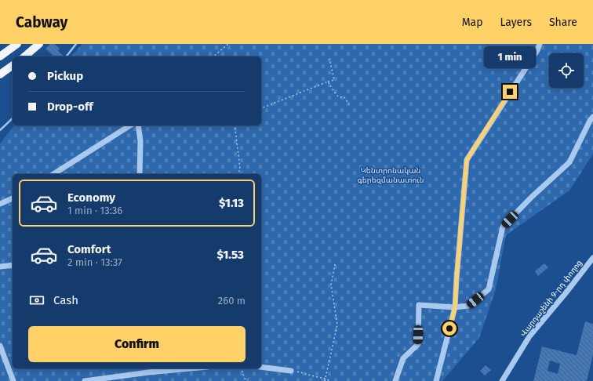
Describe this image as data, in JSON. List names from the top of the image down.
{
  "streets": {
    "street": ["Վարդաշենի 9-րդ փողոց"]
  },
  "parks": ["Կենտրոնական գերեզմանատուն"],
  "page": {
    "header": "Cabway",
    "nav": ["Map", "Layers", "Share"],
    "bubble": "1 min",
    "banner": ["Pickup", "Drop-off"],
    "list": [
      {
        "name": "Economy",
        "note": "1 min · 13:36",
        "value": "$1.13"
      },
      {
        "name": "Comfort",
        "note": "2 min · 13:37",
        "value": "$1.53"
      }
    ],
    "pay": ["Cash", "260 m"],
    "buttons": "Confirm"
  }
}
